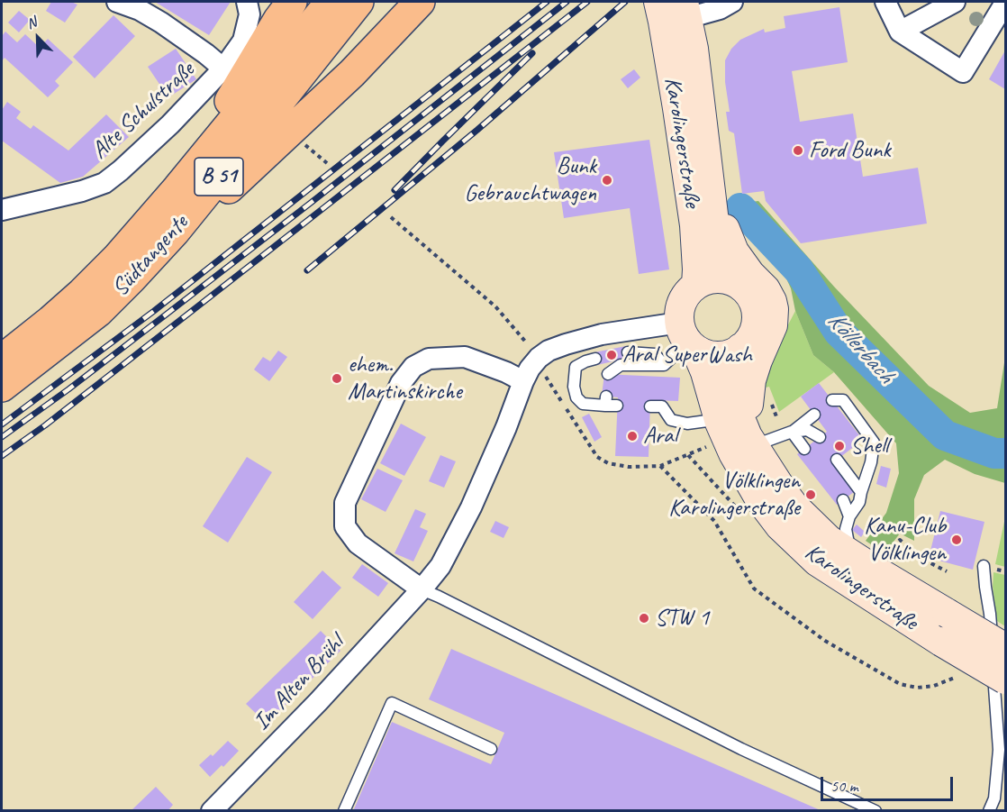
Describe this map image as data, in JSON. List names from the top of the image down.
{
  "streets": {
    "main road": ["Karolingerstraße", "B 51", "Südtangente"],
    "street": ["Alte Schulstraße", "Im Alten Brühl"]
  },
  "crossings": [
    ["Karolingerstraße", "Im Alten Brühl"]
  ],
  "water": ["Köllerbach"],
  "places": [
    "Ford Bunk",
    "Bunk Gebrauchtwagen",
    "Aral SuperWash",
    "ehem. Martinskirche",
    "Aral",
    "Shell",
    "Völklingen Karolingerstraße",
    "Kanu-Club Völklingen",
    "STW 1"
  ],
  "scale_bar": "50 m",
  "north": "top left"
}
